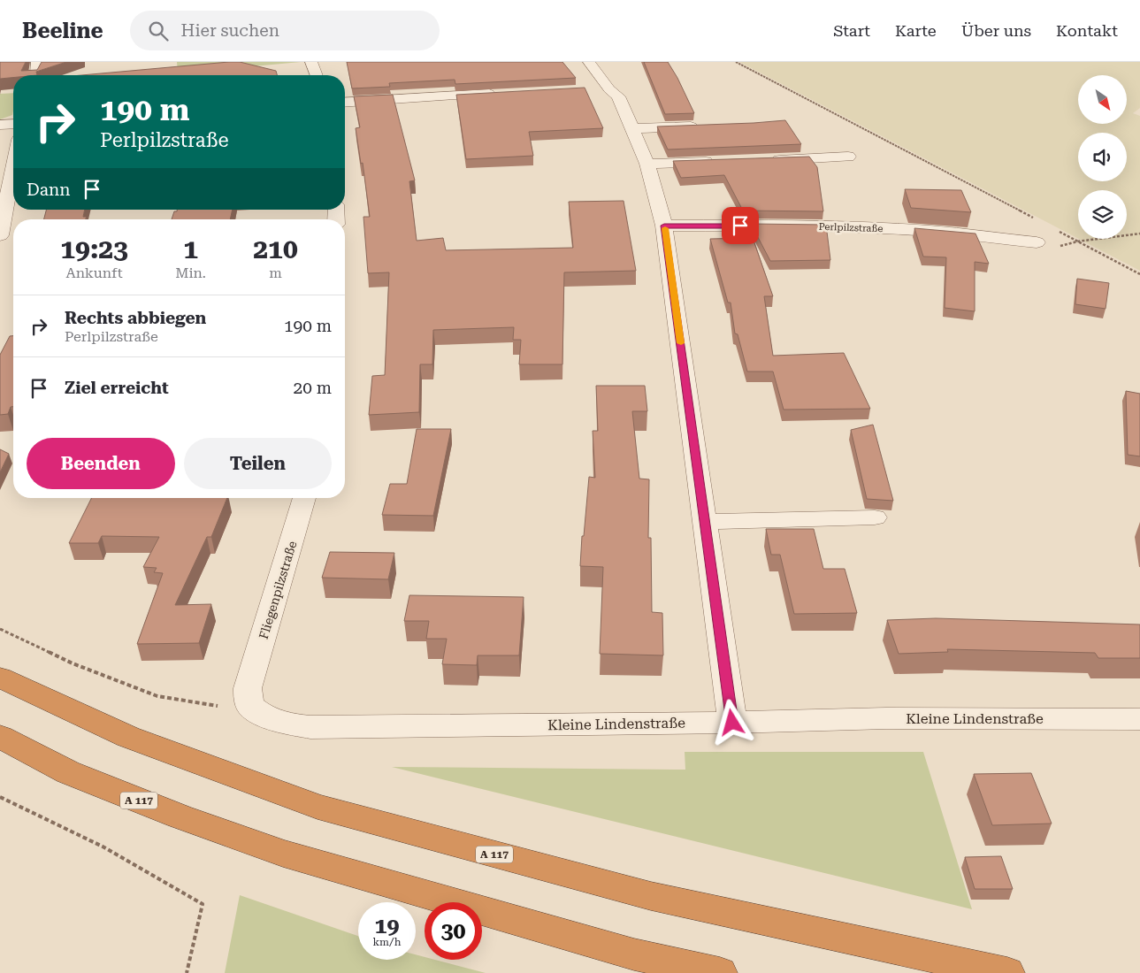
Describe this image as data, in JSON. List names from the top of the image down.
{
  "streets": {
    "highway": ["A 117"],
    "street": ["Perlpilzstraße", "Fliegenpilzstraße", "Kleine Lindenstraße"]
  },
  "crossings": [
    ["Fliegenpilzstraße", "Kleine Lindenstraße"]
  ],
  "north": "bottom right",
  "page": {
    "header": "Beeline",
    "search": "Hier suchen",
    "nav": [
      "Start",
      "Karte",
      "Über uns",
      "Kontakt"
    ],
    "turn": ["190 m", "Perlpilzstraße"],
    "then": "Dann",
    "eta": [
      "19:23",
      "Ankunft",
      "1",
      "Min.",
      "210",
      "m"
    ],
    "list": [
      {
        "name": "Rechts abbiegen",
        "note": "Perlpilzstraße",
        "value": "190 m"
      },
      {
        "name": "Ziel erreicht",
        "value": "20 m"
      }
    ],
    "buttons": ["Beenden", "Teilen"],
    "speed": "19 km/h",
    "limit": "30"
  }
}
